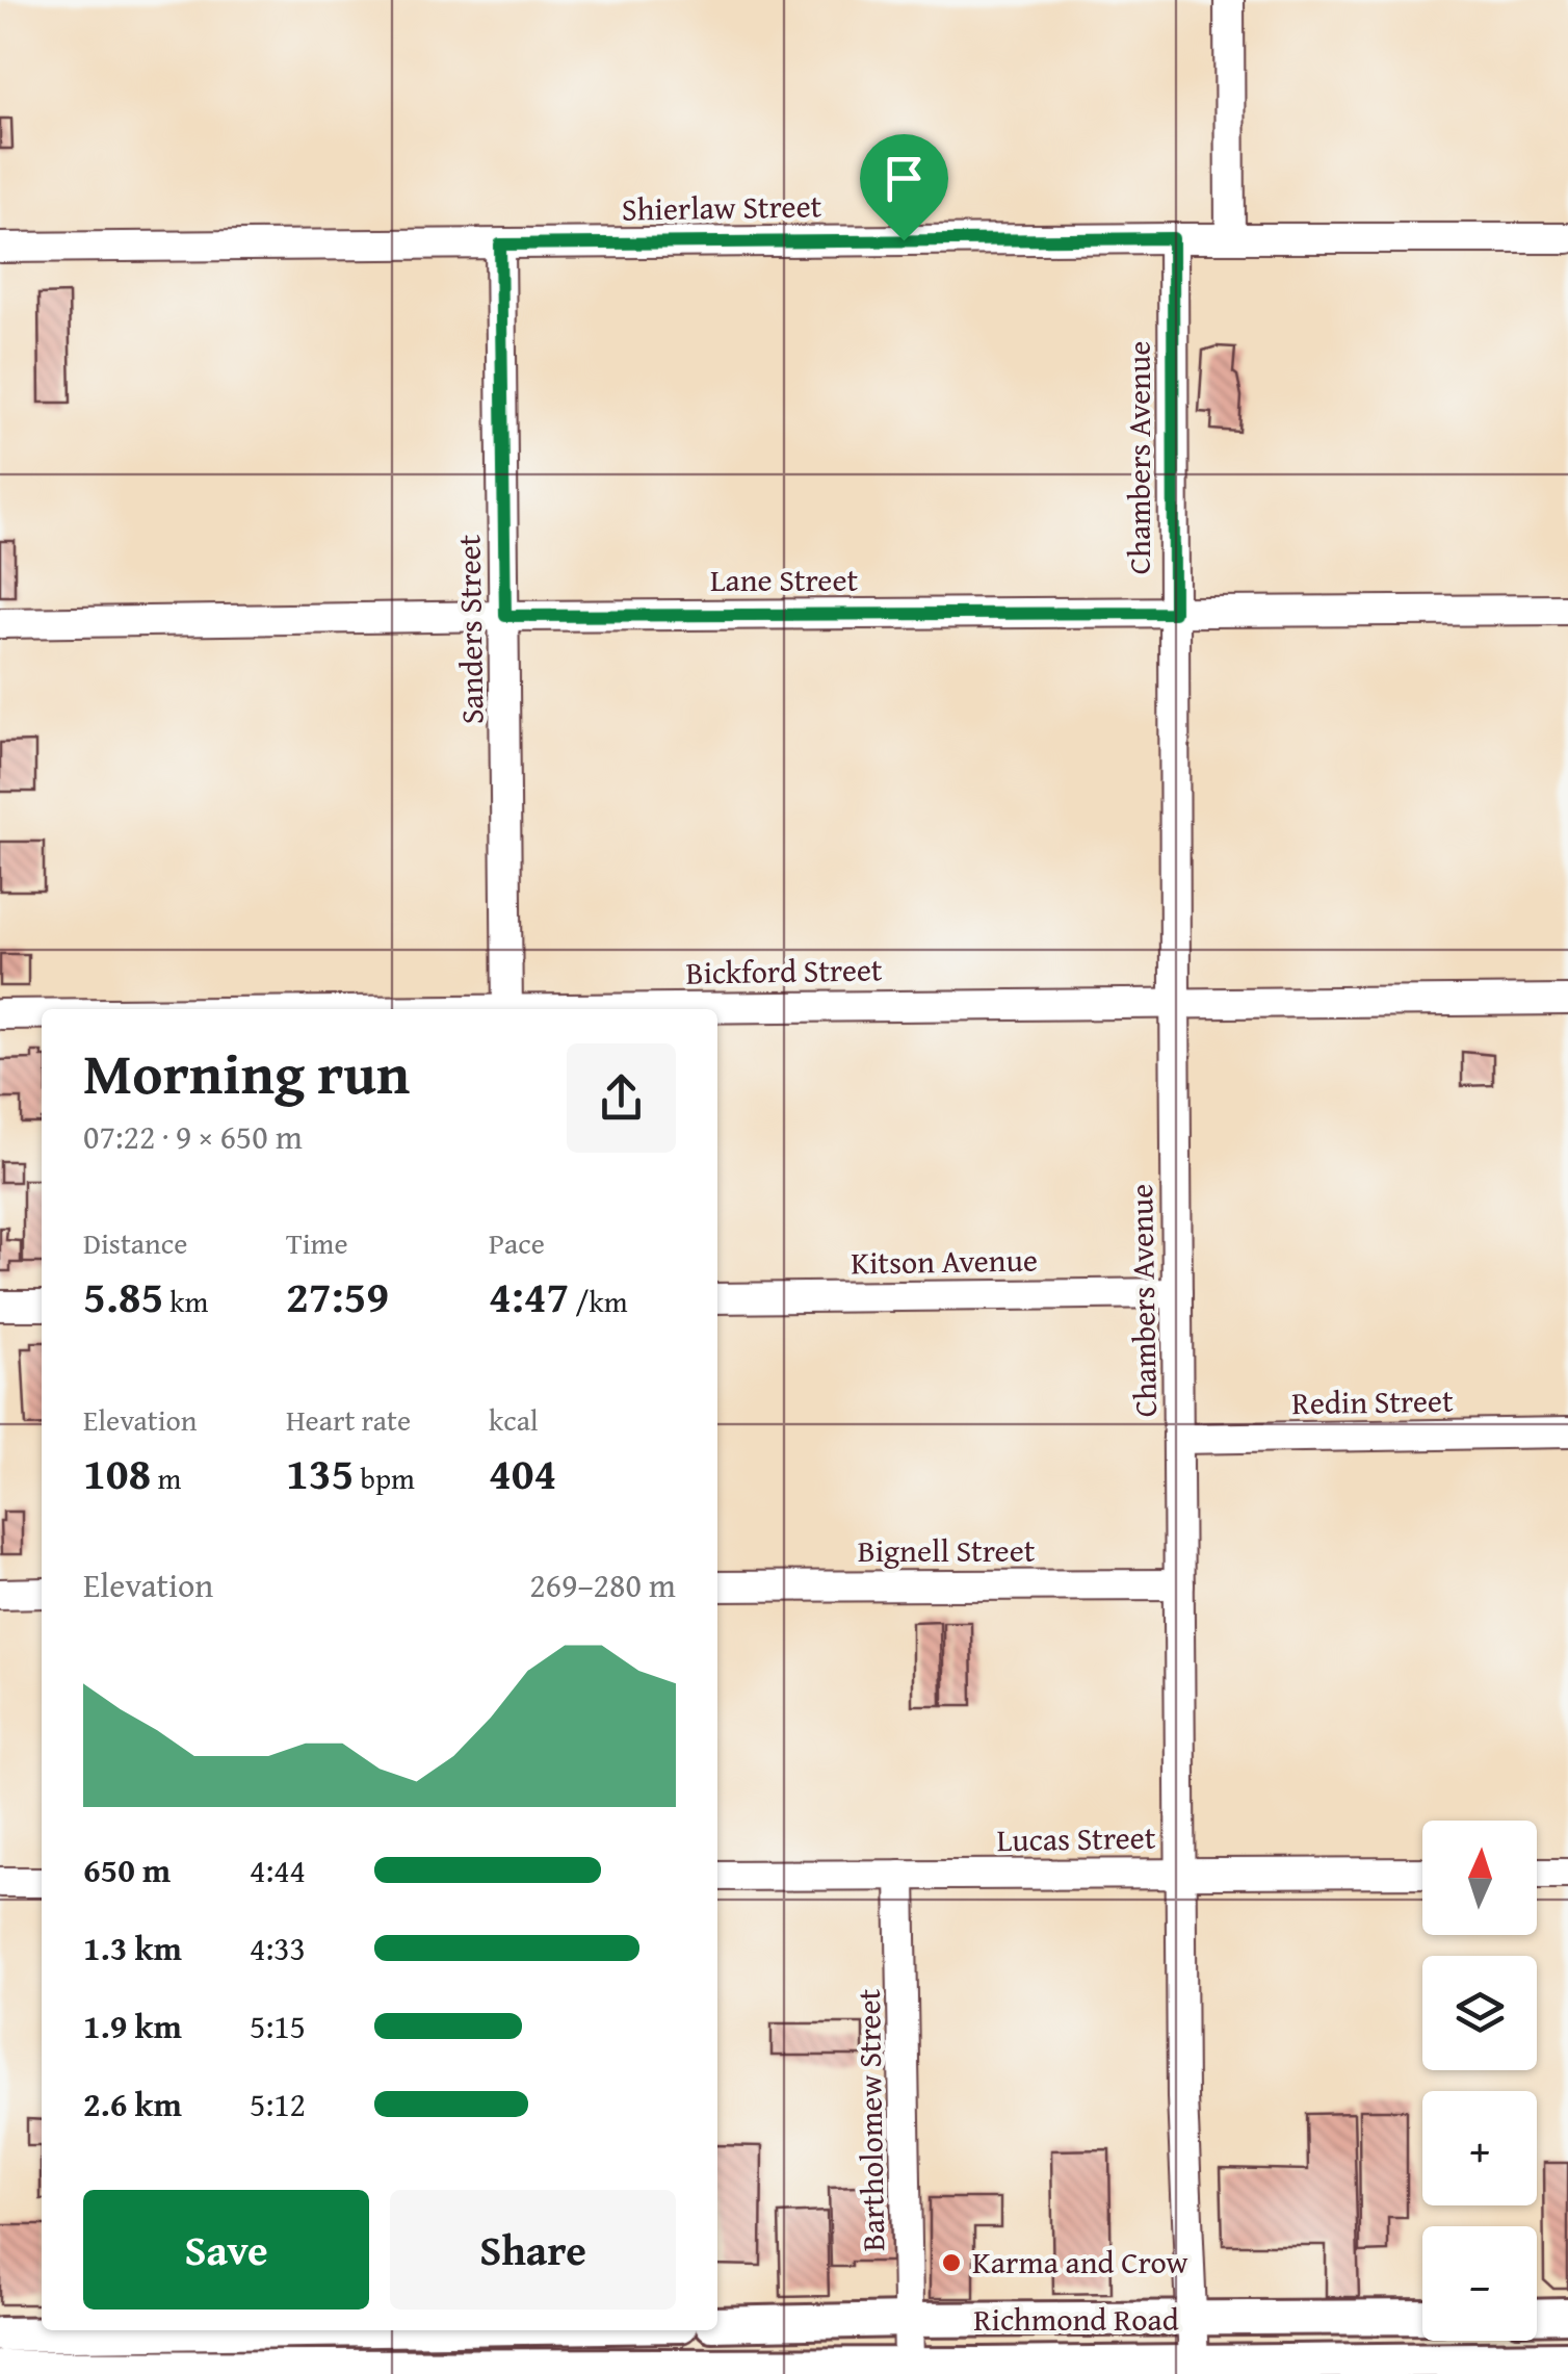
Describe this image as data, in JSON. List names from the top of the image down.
{
  "streets": {
    "main road": ["Richmond Road"],
    "street": [
      "Shierlaw Street",
      "Chambers Avenue",
      "Lane Street",
      "Sanders Street",
      "Bickford Street",
      "Kitson Avenue",
      "Redin Street",
      "Bignell Street",
      "Lucas Street",
      "Bartholomew Street"
    ]
  },
  "crossings": [
    ["Shierlaw Street", "Chambers Avenue"],
    ["Shierlaw Street", "Sanders Street"],
    ["Chambers Avenue", "Lane Street"],
    ["Chambers Avenue", "Bickford Street"],
    ["Chambers Avenue", "Kitson Avenue"],
    ["Chambers Avenue", "Redin Street"],
    ["Chambers Avenue", "Bignell Street"],
    ["Chambers Avenue", "Lucas Street"],
    ["Chambers Avenue", "Richmond Road"],
    ["Lane Street", "Sanders Street"],
    ["Lucas Street", "Bartholomew Street"],
    ["Bartholomew Street", "Richmond Road"]
  ],
  "places": ["Karma and Crow"],
  "north": "top",
  "page": {
    "heading": ["Morning run", "07:22 · 9 × 650 m"],
    "stats": [
      ["Distance", "5.85 km"],
      ["Time", "27:59"],
      ["Pace", "4:47 /km"],
      ["Elevation", "108 m"],
      ["Heart rate", "135 bpm"],
      ["kcal", "404"]
    ],
    "chart": ["Elevation", "269–280 m"],
    "map_buttons": ["+", "−"],
    "list": [
      {
        "name": "650 m",
        "note": "4:44"
      },
      {
        "name": "1.3 km",
        "note": "4:33"
      },
      {
        "name": "1.9 km",
        "note": "5:15"
      },
      {
        "name": "2.6 km",
        "note": "5:12"
      }
    ],
    "buttons": ["Save", "Share"]
  }
}
